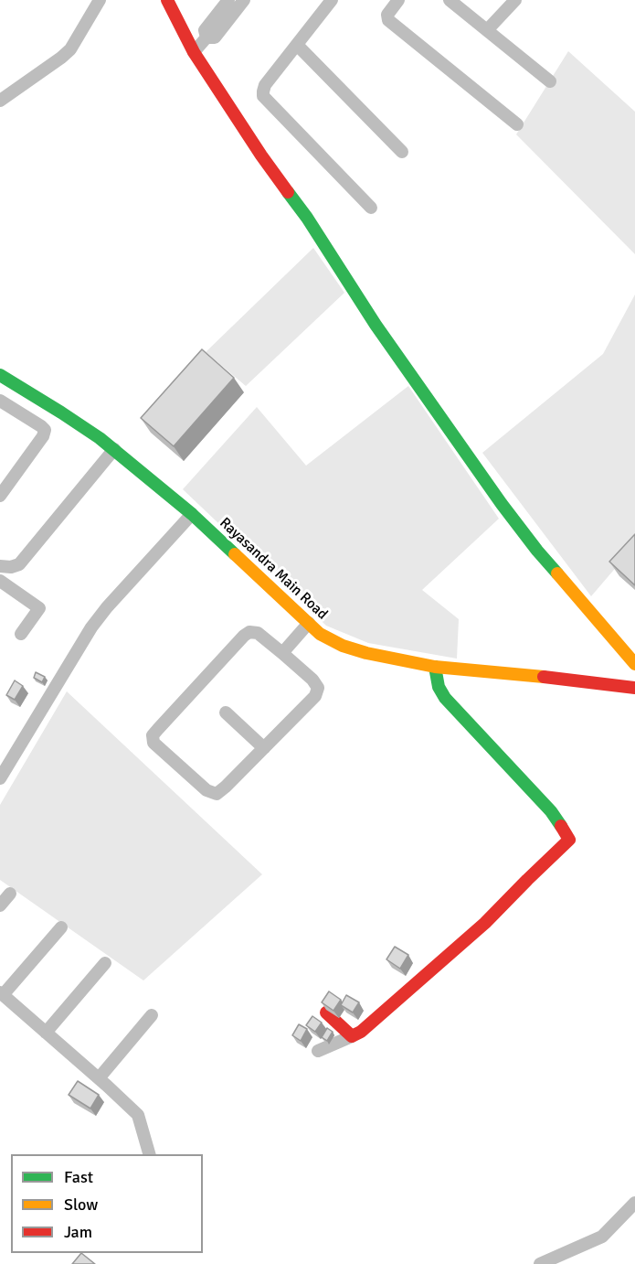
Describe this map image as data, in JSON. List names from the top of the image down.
{
  "streets": {
    "street": ["Rayasandra Main Road"]
  },
  "legend": ["Fast", "Slow", "Jam"]
}
